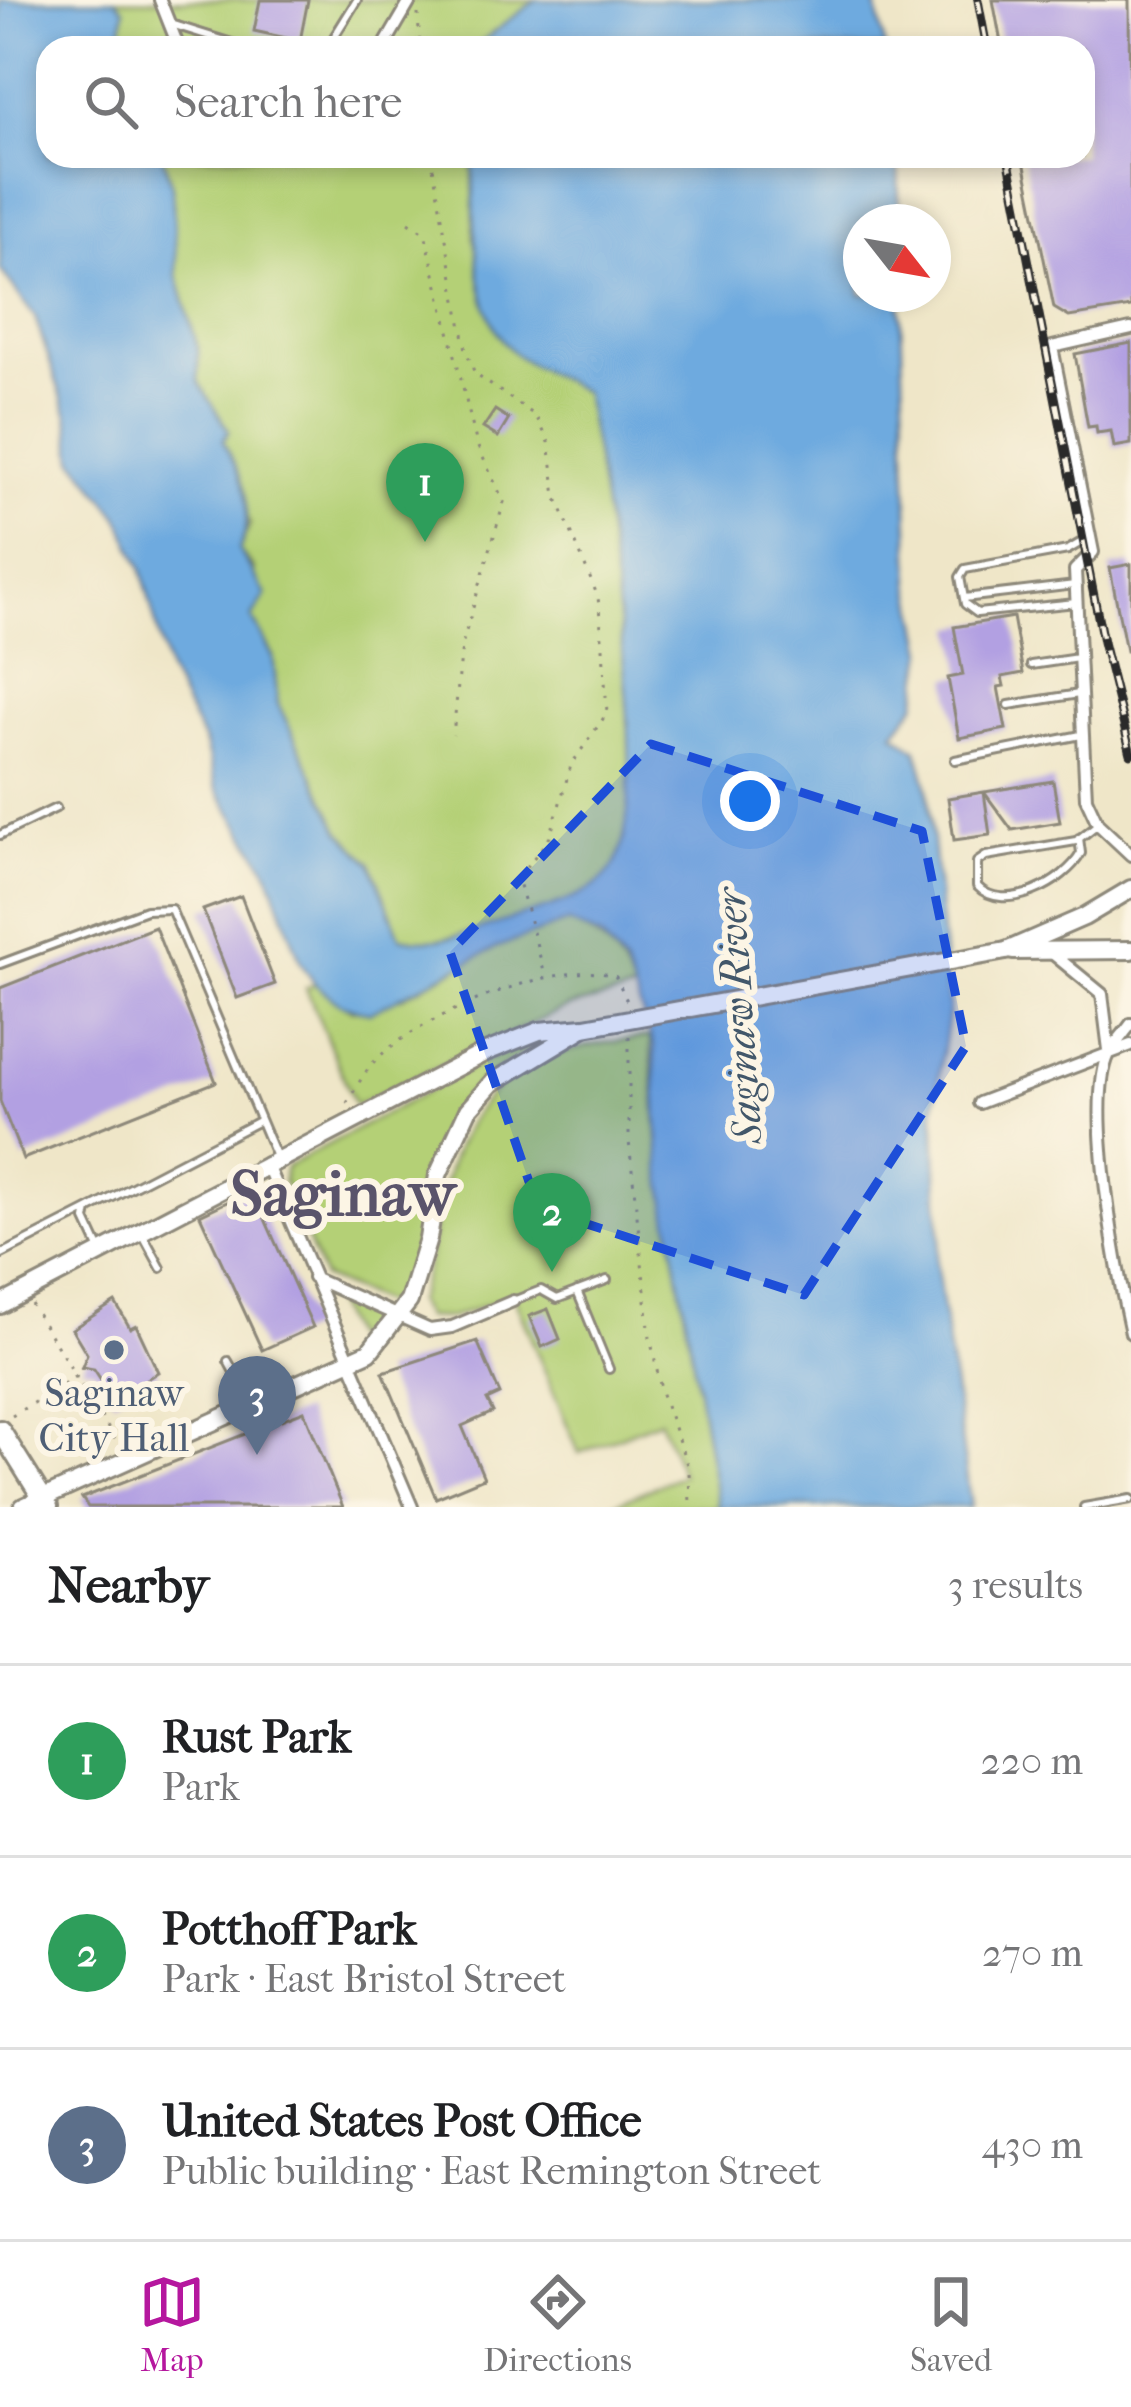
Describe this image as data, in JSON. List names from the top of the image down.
{
  "districts": ["Saginaw"],
  "water": ["Saginaw River"],
  "places": ["Saginaw City Hall"],
  "north": "bottom right",
  "page": {
    "search": "Search here",
    "pins": ["1", "2", "3"],
    "heading": ["Nearby", "3 results"],
    "list": [
      {
        "mark": "1",
        "name": "Rust Park",
        "note": "Park",
        "value": "220 m"
      },
      {
        "mark": "2",
        "name": "Potthoff Park",
        "note": "Park · East Bristol Street",
        "value": "270 m"
      },
      {
        "mark": "3",
        "name": "United States Post Office",
        "note": "Public building · East Remington Street",
        "value": "430 m"
      }
    ],
    "nav": ["Map", "Directions", "Saved"]
  }
}
